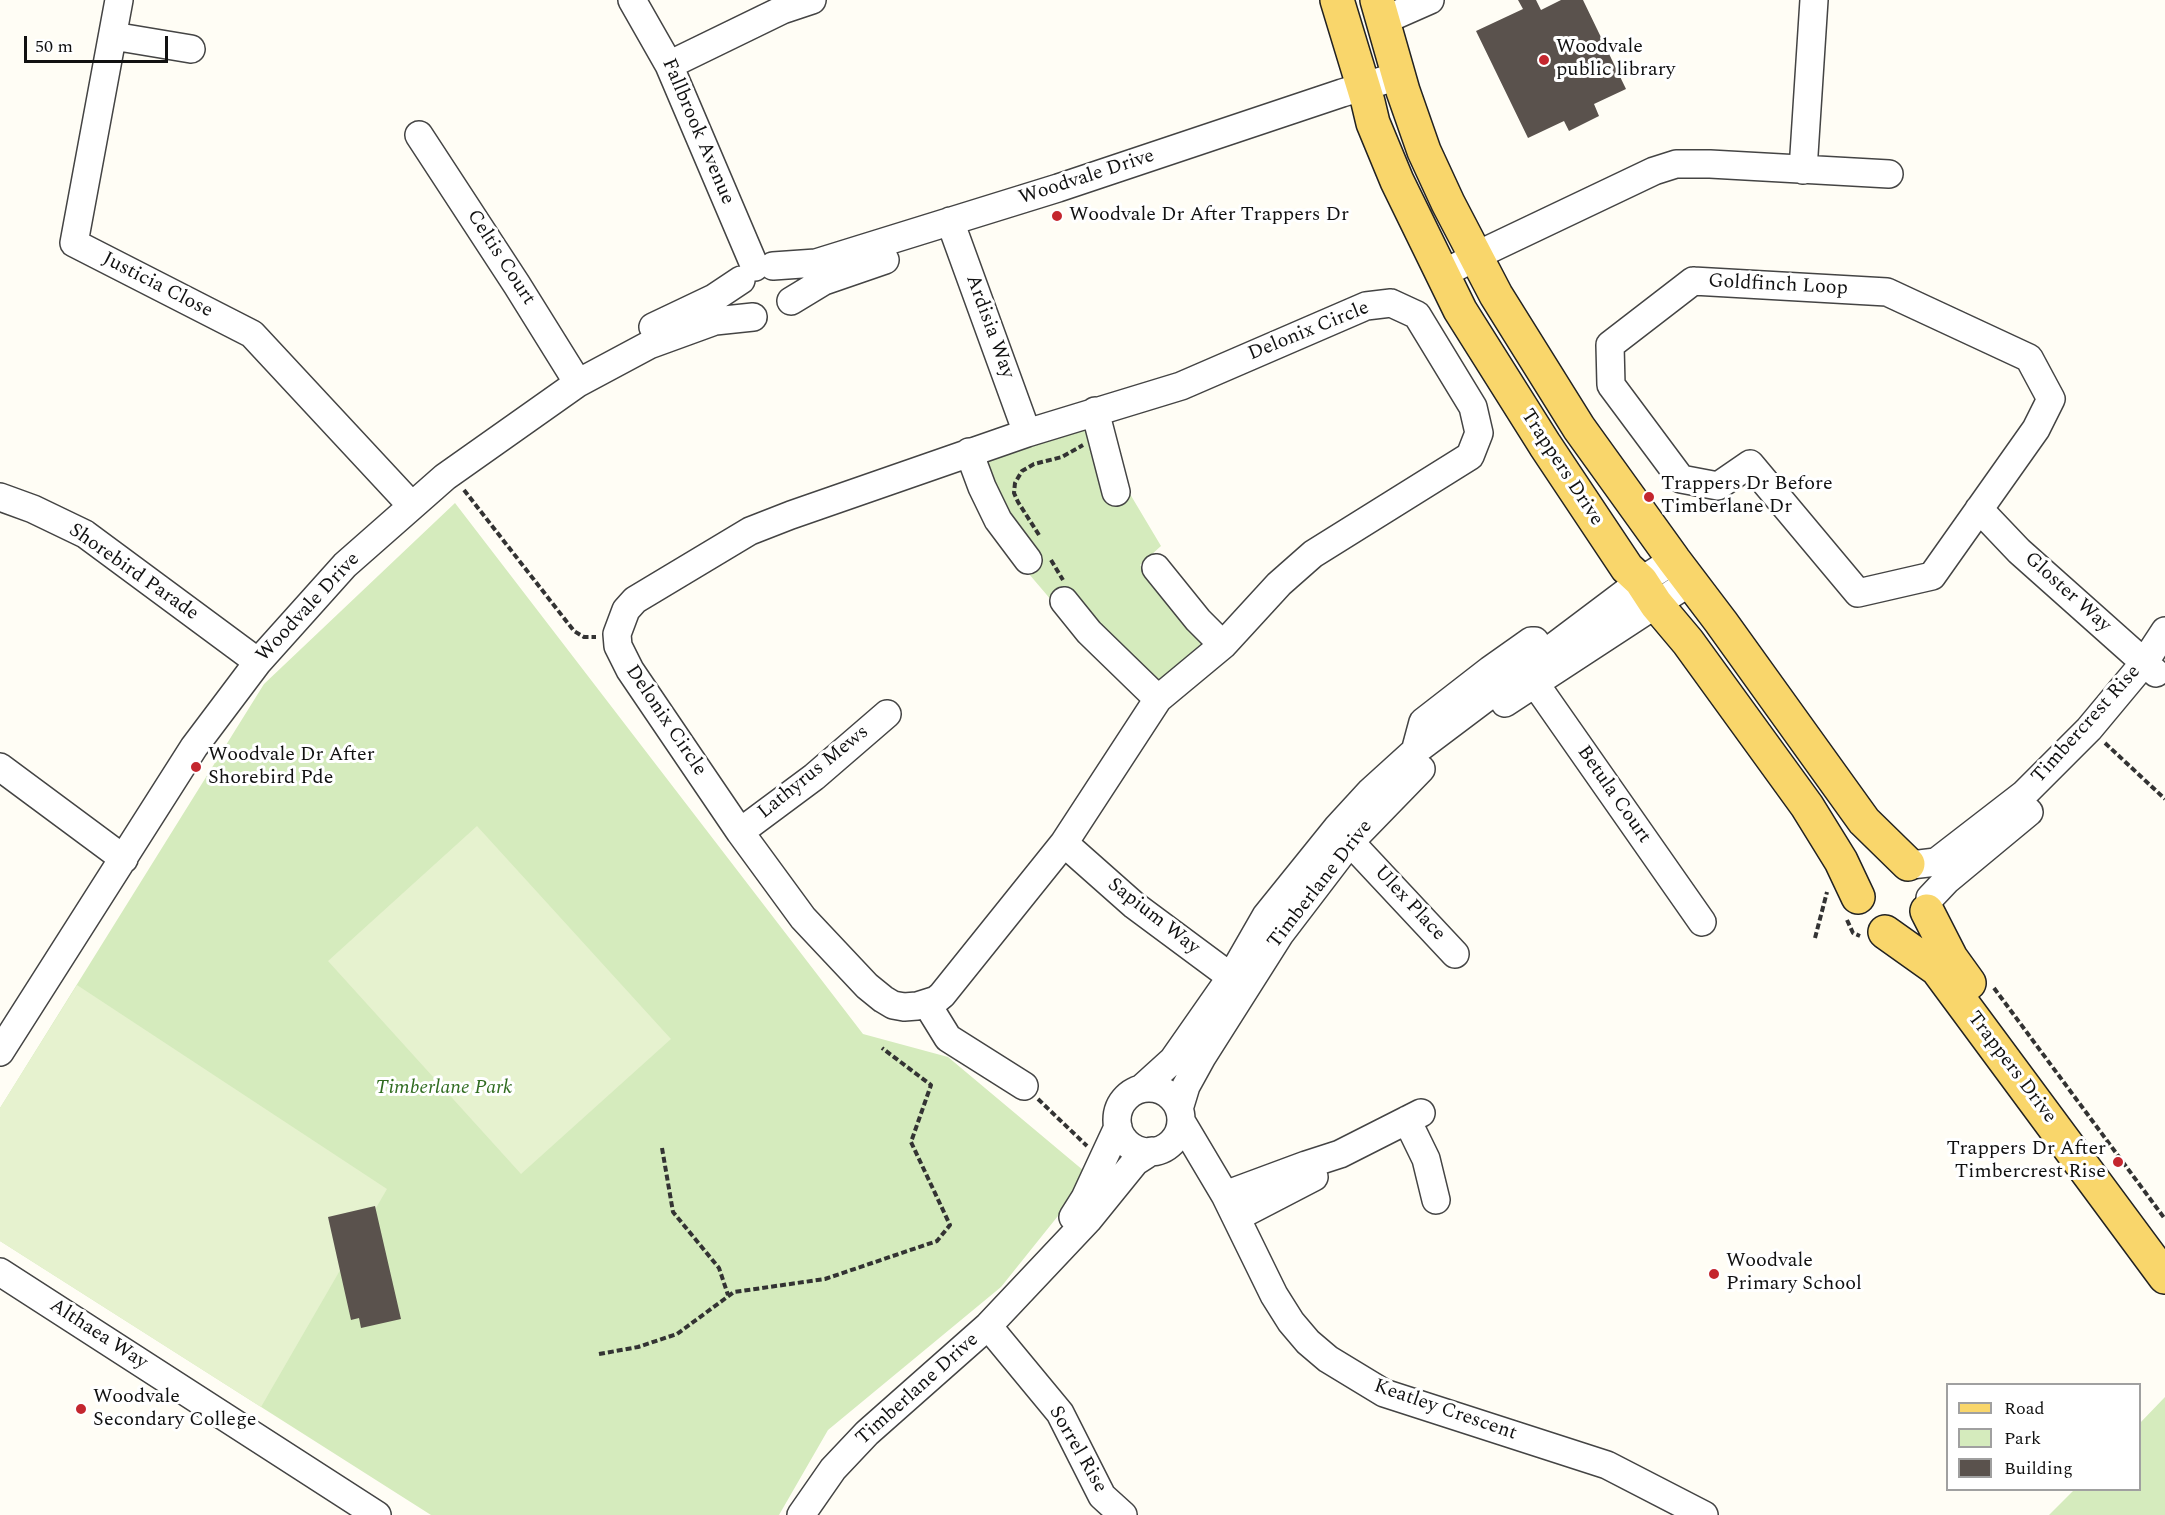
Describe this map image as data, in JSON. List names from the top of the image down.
{
  "streets": {
    "main road": ["Trappers Drive"],
    "street": [
      "Fallbrook Avenue",
      "Woodvale Drive",
      "Celtis Court",
      "Justicia Close",
      "Goldfinch Loop",
      "Ardisia Way",
      "Delonix Circle",
      "Shorebird Parade",
      "Gloster Way",
      "Timbercrest Rise",
      "Lathyrus Mews",
      "Betula Court",
      "Timberlane Drive",
      "Ulex Place",
      "Sapium Way",
      "Althaea Way",
      "Keatley Crescent",
      "Sorrel Rise"
    ]
  },
  "crossings": [
    ["Fallbrook Avenue", "Woodvale Drive"],
    ["Woodvale Drive", "Celtis Court"],
    ["Woodvale Drive", "Justicia Close"],
    ["Woodvale Drive", "Ardisia Way"],
    ["Woodvale Drive", "Trappers Drive"],
    ["Woodvale Drive", "Shorebird Parade"],
    ["Goldfinch Loop", "Gloster Way"],
    ["Ardisia Way", "Delonix Circle"],
    ["Delonix Circle", "Lathyrus Mews"],
    ["Delonix Circle", "Sapium Way"],
    ["Trappers Drive", "Timbercrest Rise"],
    ["Trappers Drive", "Timberlane Drive"],
    ["Gloster Way", "Timbercrest Rise"],
    ["Betula Court", "Timberlane Drive"],
    ["Timberlane Drive", "Ulex Place"],
    ["Timberlane Drive", "Sapium Way"],
    ["Timberlane Drive", "Keatley Crescent"],
    ["Timberlane Drive", "Sorrel Rise"]
  ],
  "parks": ["Timberlane Park"],
  "places": [
    "Woodvale public library",
    "Woodvale Dr After Trappers Dr",
    "Trappers Dr Before Timberlane Dr",
    "Woodvale Dr After Shorebird Pde",
    "Trappers Dr After Timbercrest Rise",
    "Woodvale Primary School",
    "Woodvale Secondary College"
  ],
  "legend": ["Road", "Park", "Building"],
  "scale_bar": "50 m"
}
